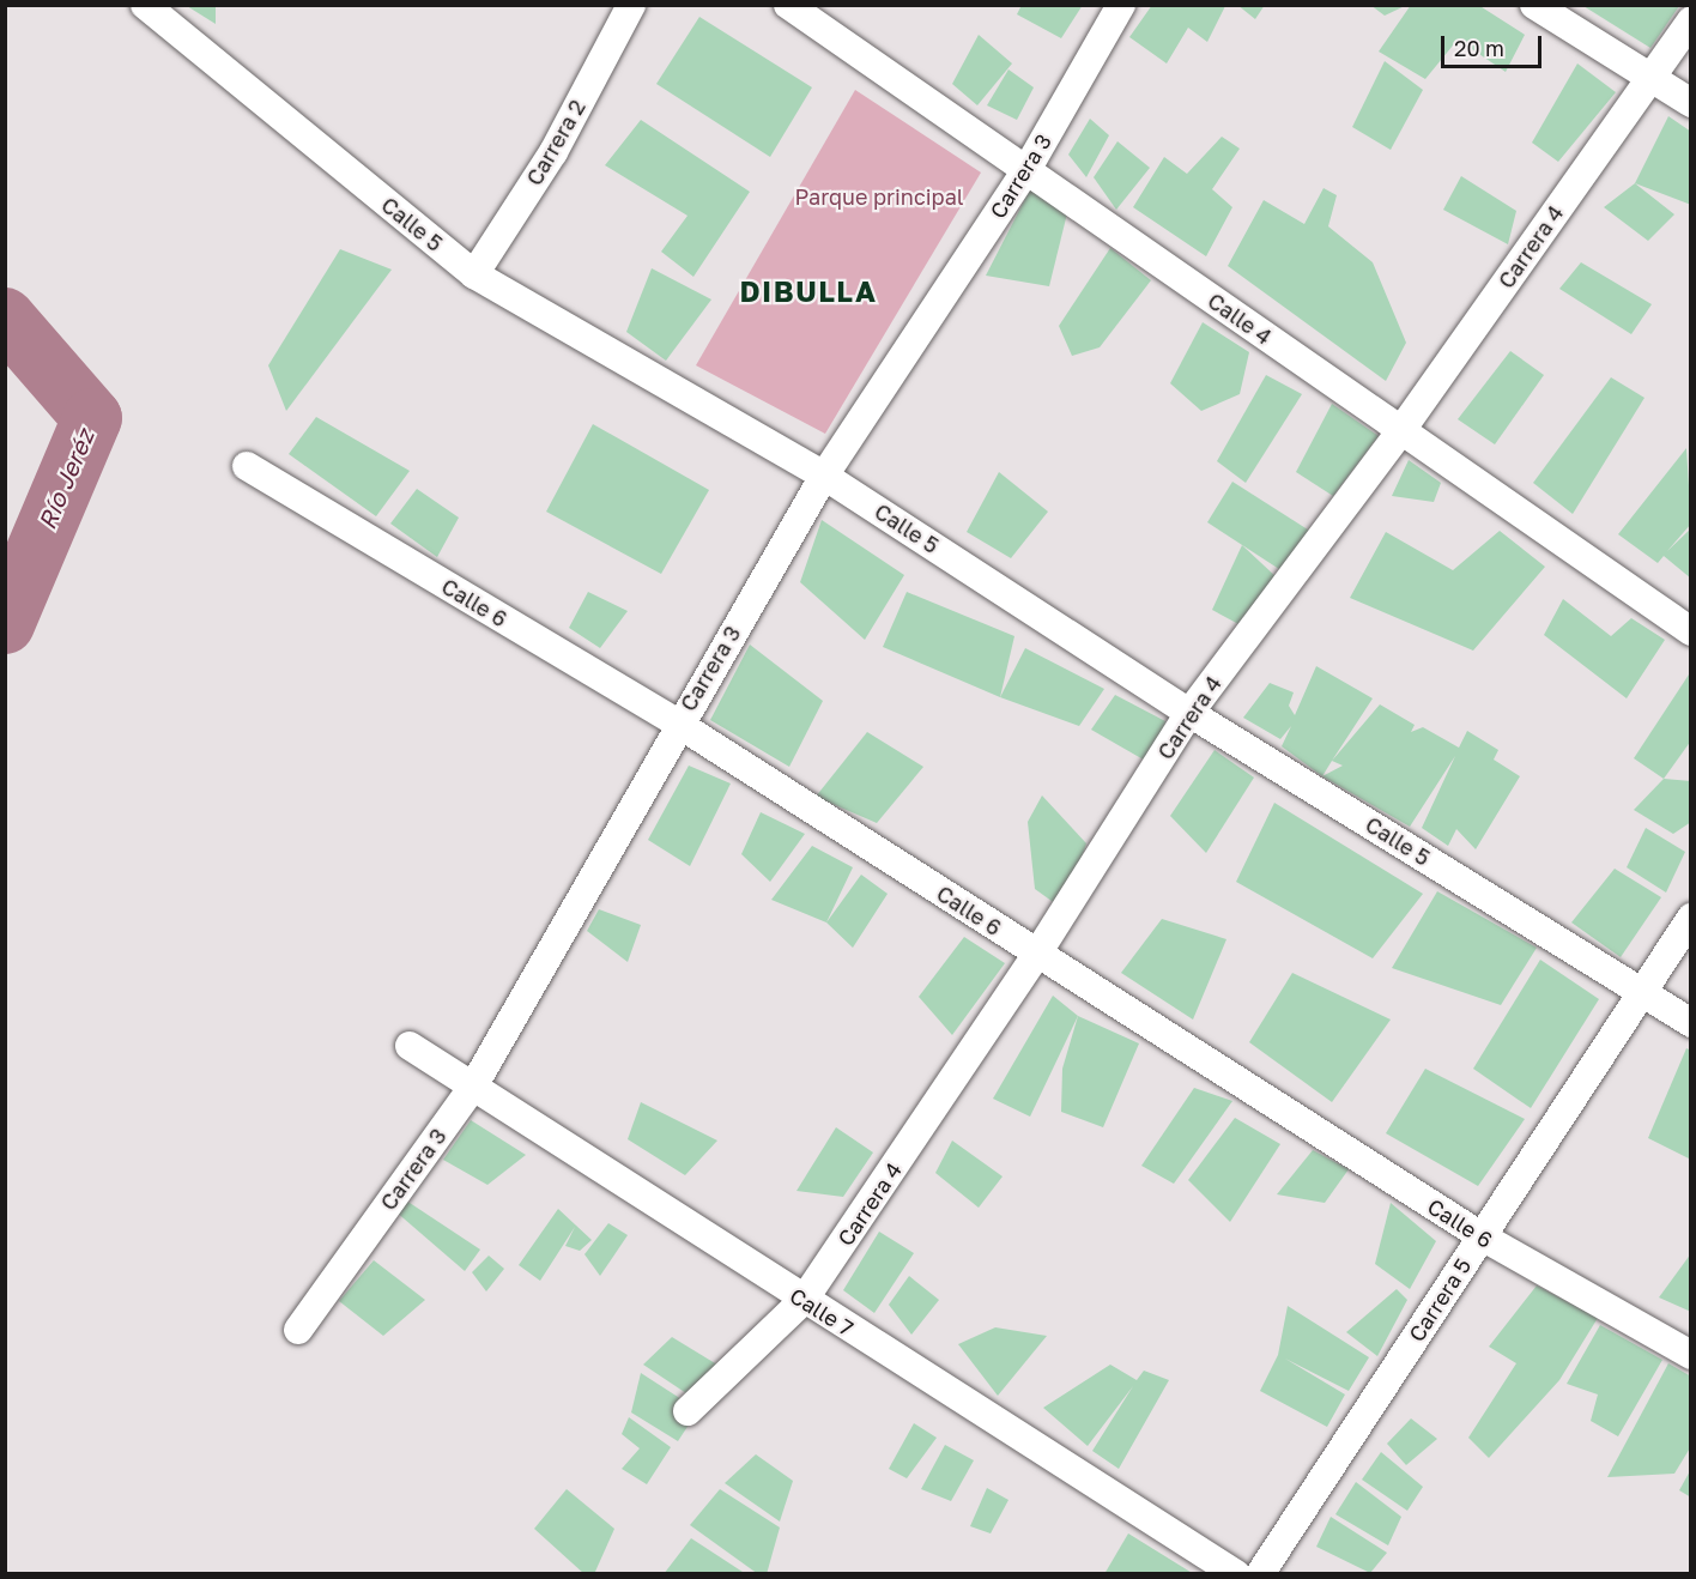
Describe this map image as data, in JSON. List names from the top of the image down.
{
  "streets": {
    "street": [
      "Carrera 2",
      "Carrera 3",
      "Calle 5",
      "Carrera 4",
      "Calle 4",
      "Calle 6",
      "Carrera 5",
      "Calle 7"
    ]
  },
  "crossings": [
    ["Carrera 2", "Calle 5"],
    ["Carrera 3", "Calle 5"],
    ["Carrera 3", "Calle 4"],
    ["Carrera 3", "Calle 6"],
    ["Carrera 3", "Calle 7"],
    ["Calle 5", "Carrera 4"],
    ["Calle 5", "Carrera 5"],
    ["Carrera 4", "Calle 4"],
    ["Carrera 4", "Calle 6"],
    ["Carrera 4", "Calle 7"],
    ["Calle 6", "Carrera 5"]
  ],
  "districts": ["DIBULLA"],
  "water": ["Río Jeréz"],
  "parks": ["Parque principal"],
  "scale_bar": "20 m"
}
